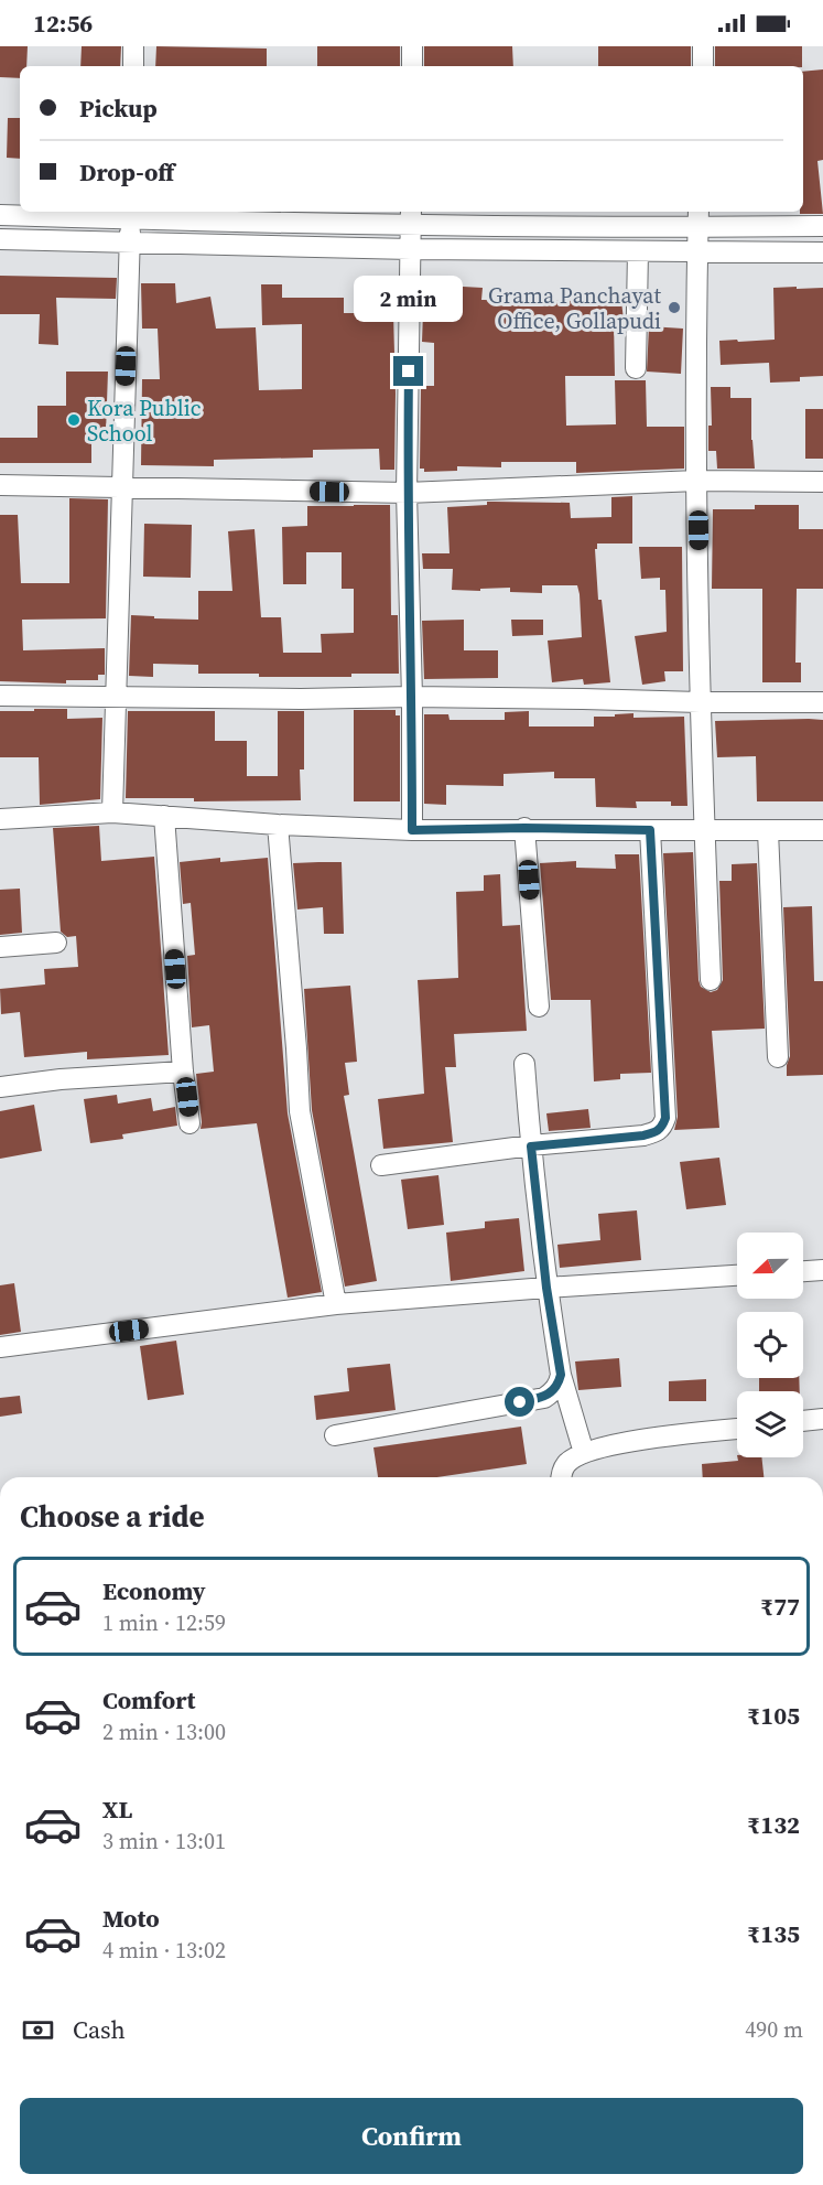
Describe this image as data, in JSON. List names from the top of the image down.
{
  "places": ["Grama Panchayat Office, Gollapudi", "Kora Public School"],
  "north": "left",
  "page": {
    "status": "12:56",
    "banner": ["Pickup", "Drop-off"],
    "bubble": "2 min",
    "heading": "Choose a ride",
    "list": [
      {
        "name": "Economy",
        "note": "1 min · 12:59",
        "value": "₹77"
      },
      {
        "name": "Comfort",
        "note": "2 min · 13:00",
        "value": "₹105"
      },
      {
        "name": "XL",
        "note": "3 min · 13:01",
        "value": "₹132"
      },
      {
        "name": "Moto",
        "note": "4 min · 13:02",
        "value": "₹135"
      }
    ],
    "pay": ["Cash", "490 m"],
    "buttons": "Confirm"
  }
}
